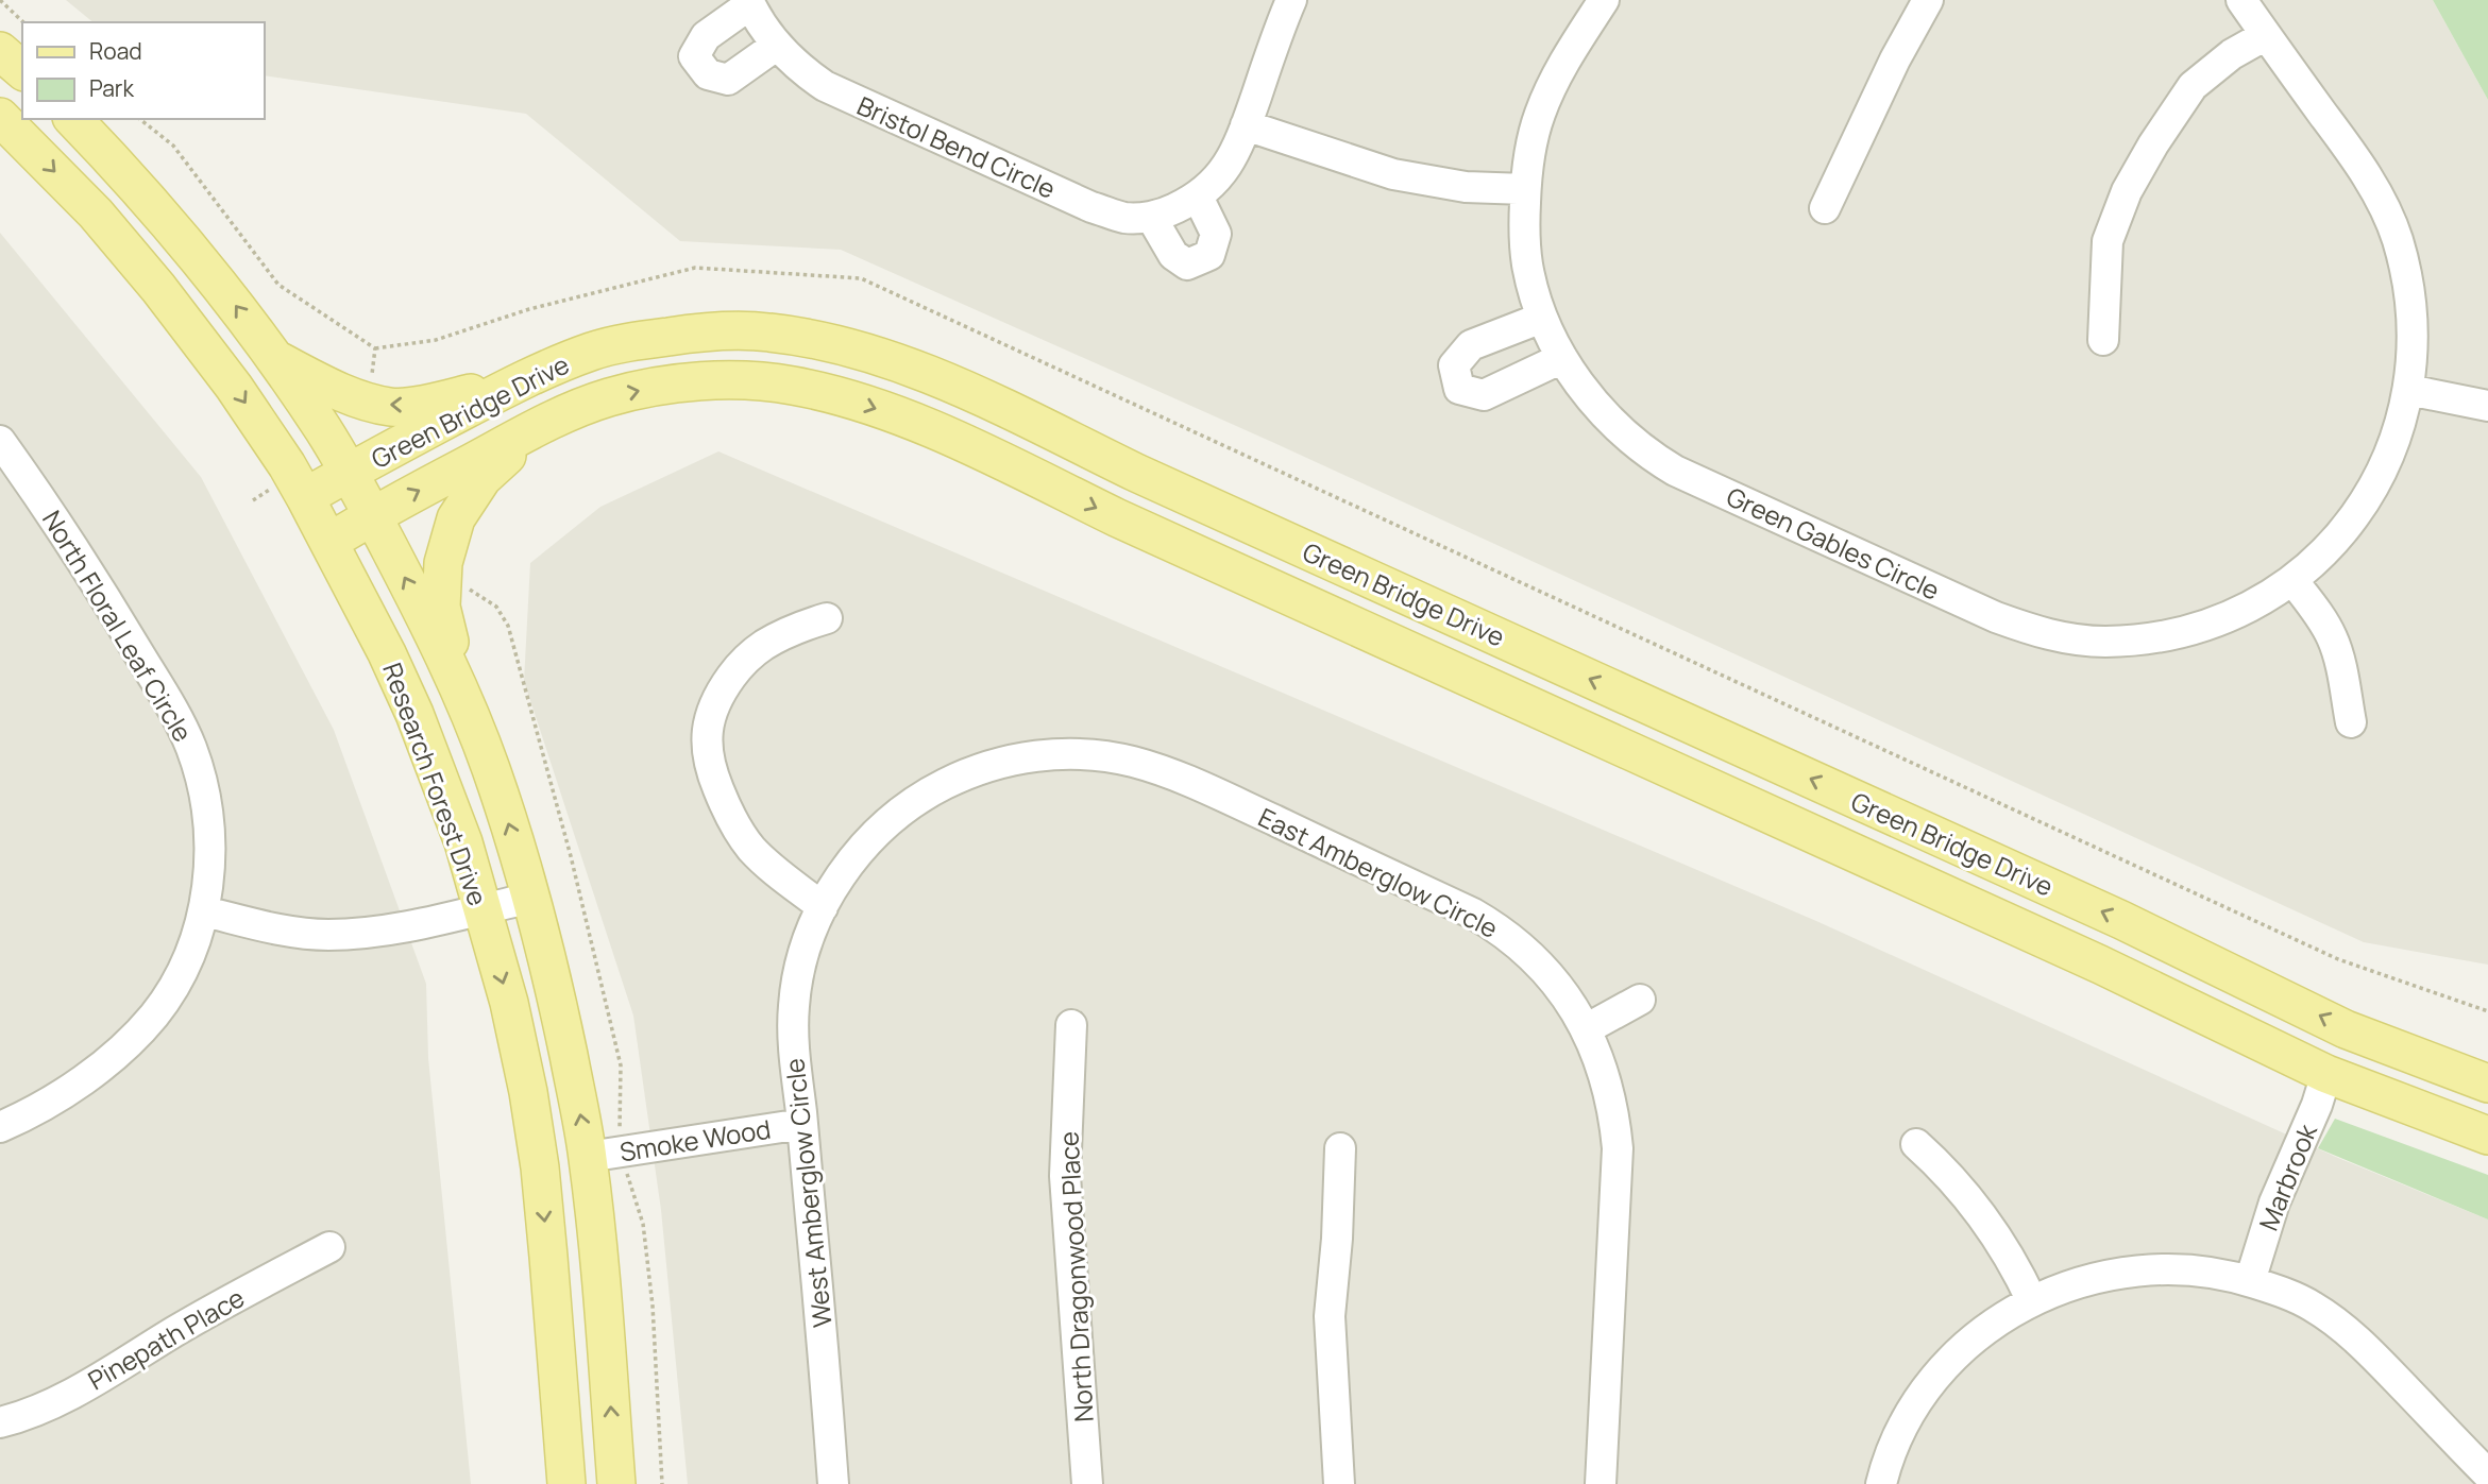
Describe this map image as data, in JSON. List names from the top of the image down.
{
  "streets": {
    "main road": ["Green Bridge Drive", "Research Forest Drive"],
    "street": [
      "Bristol Bend Circle",
      "Green Gables Circle",
      "North Floral Leaf Circle",
      "East Amberglow Circle",
      "Smoke Wood",
      "Marbrook",
      "West Amberglow Circle",
      "North Dragonwood Place",
      "Pinepath Place"
    ]
  },
  "crossings": [
    ["Green Bridge Drive", "Research Forest Drive"],
    ["Green Bridge Drive", "Marbrook"],
    ["Research Forest Drive", "Smoke Wood"],
    ["East Amberglow Circle", "West Amberglow Circle"],
    ["Smoke Wood", "West Amberglow Circle"]
  ],
  "legend": ["Road", "Park"]
}
